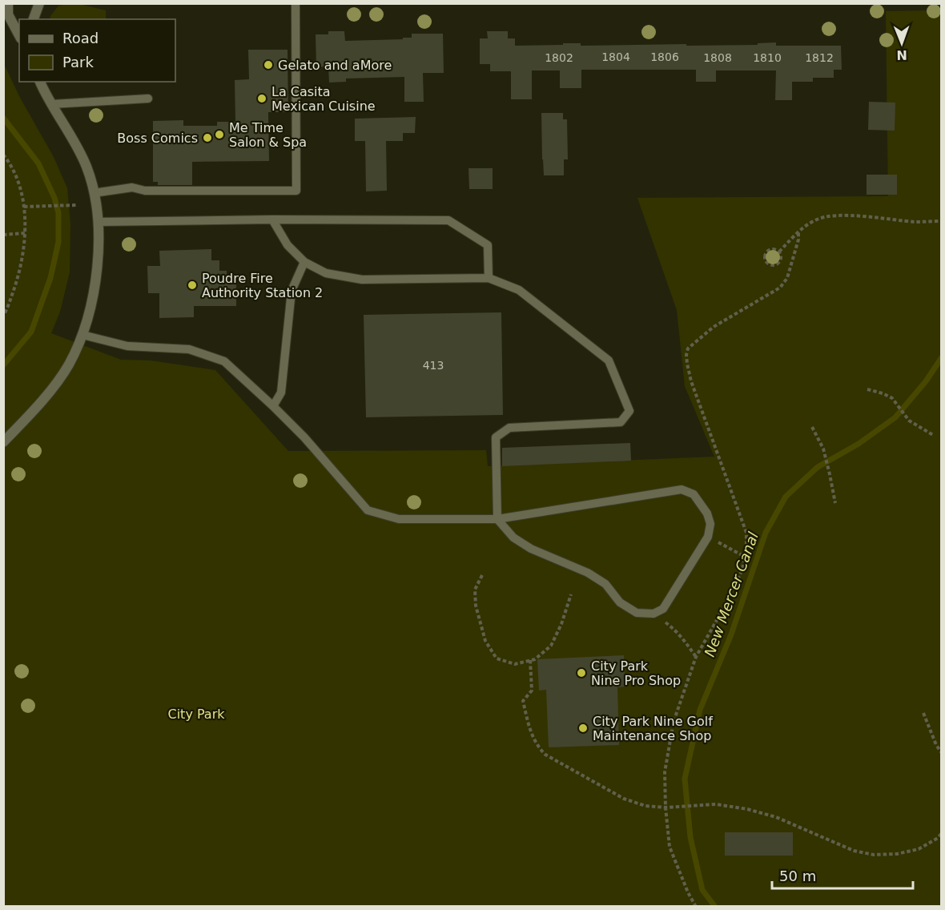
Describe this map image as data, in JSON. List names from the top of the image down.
{
  "water": ["New Mercer Canal"],
  "parks": ["City Park"],
  "places": [
    "Gelato and aMore",
    "La Casita Mexican Cuisine",
    "Me Time Salon & Spa",
    "Boss Comics",
    "Poudre Fire Authority Station 2",
    "City Park Nine Pro Shop",
    "City Park Nine Golf Maintenance Shop"
  ],
  "house_numbers": [
    "1804",
    "1806",
    "1802",
    "1808",
    "1810",
    "1812",
    "413"
  ],
  "legend": ["Road", "Park"],
  "scale_bar": "50 m",
  "north": "bottom"
}
